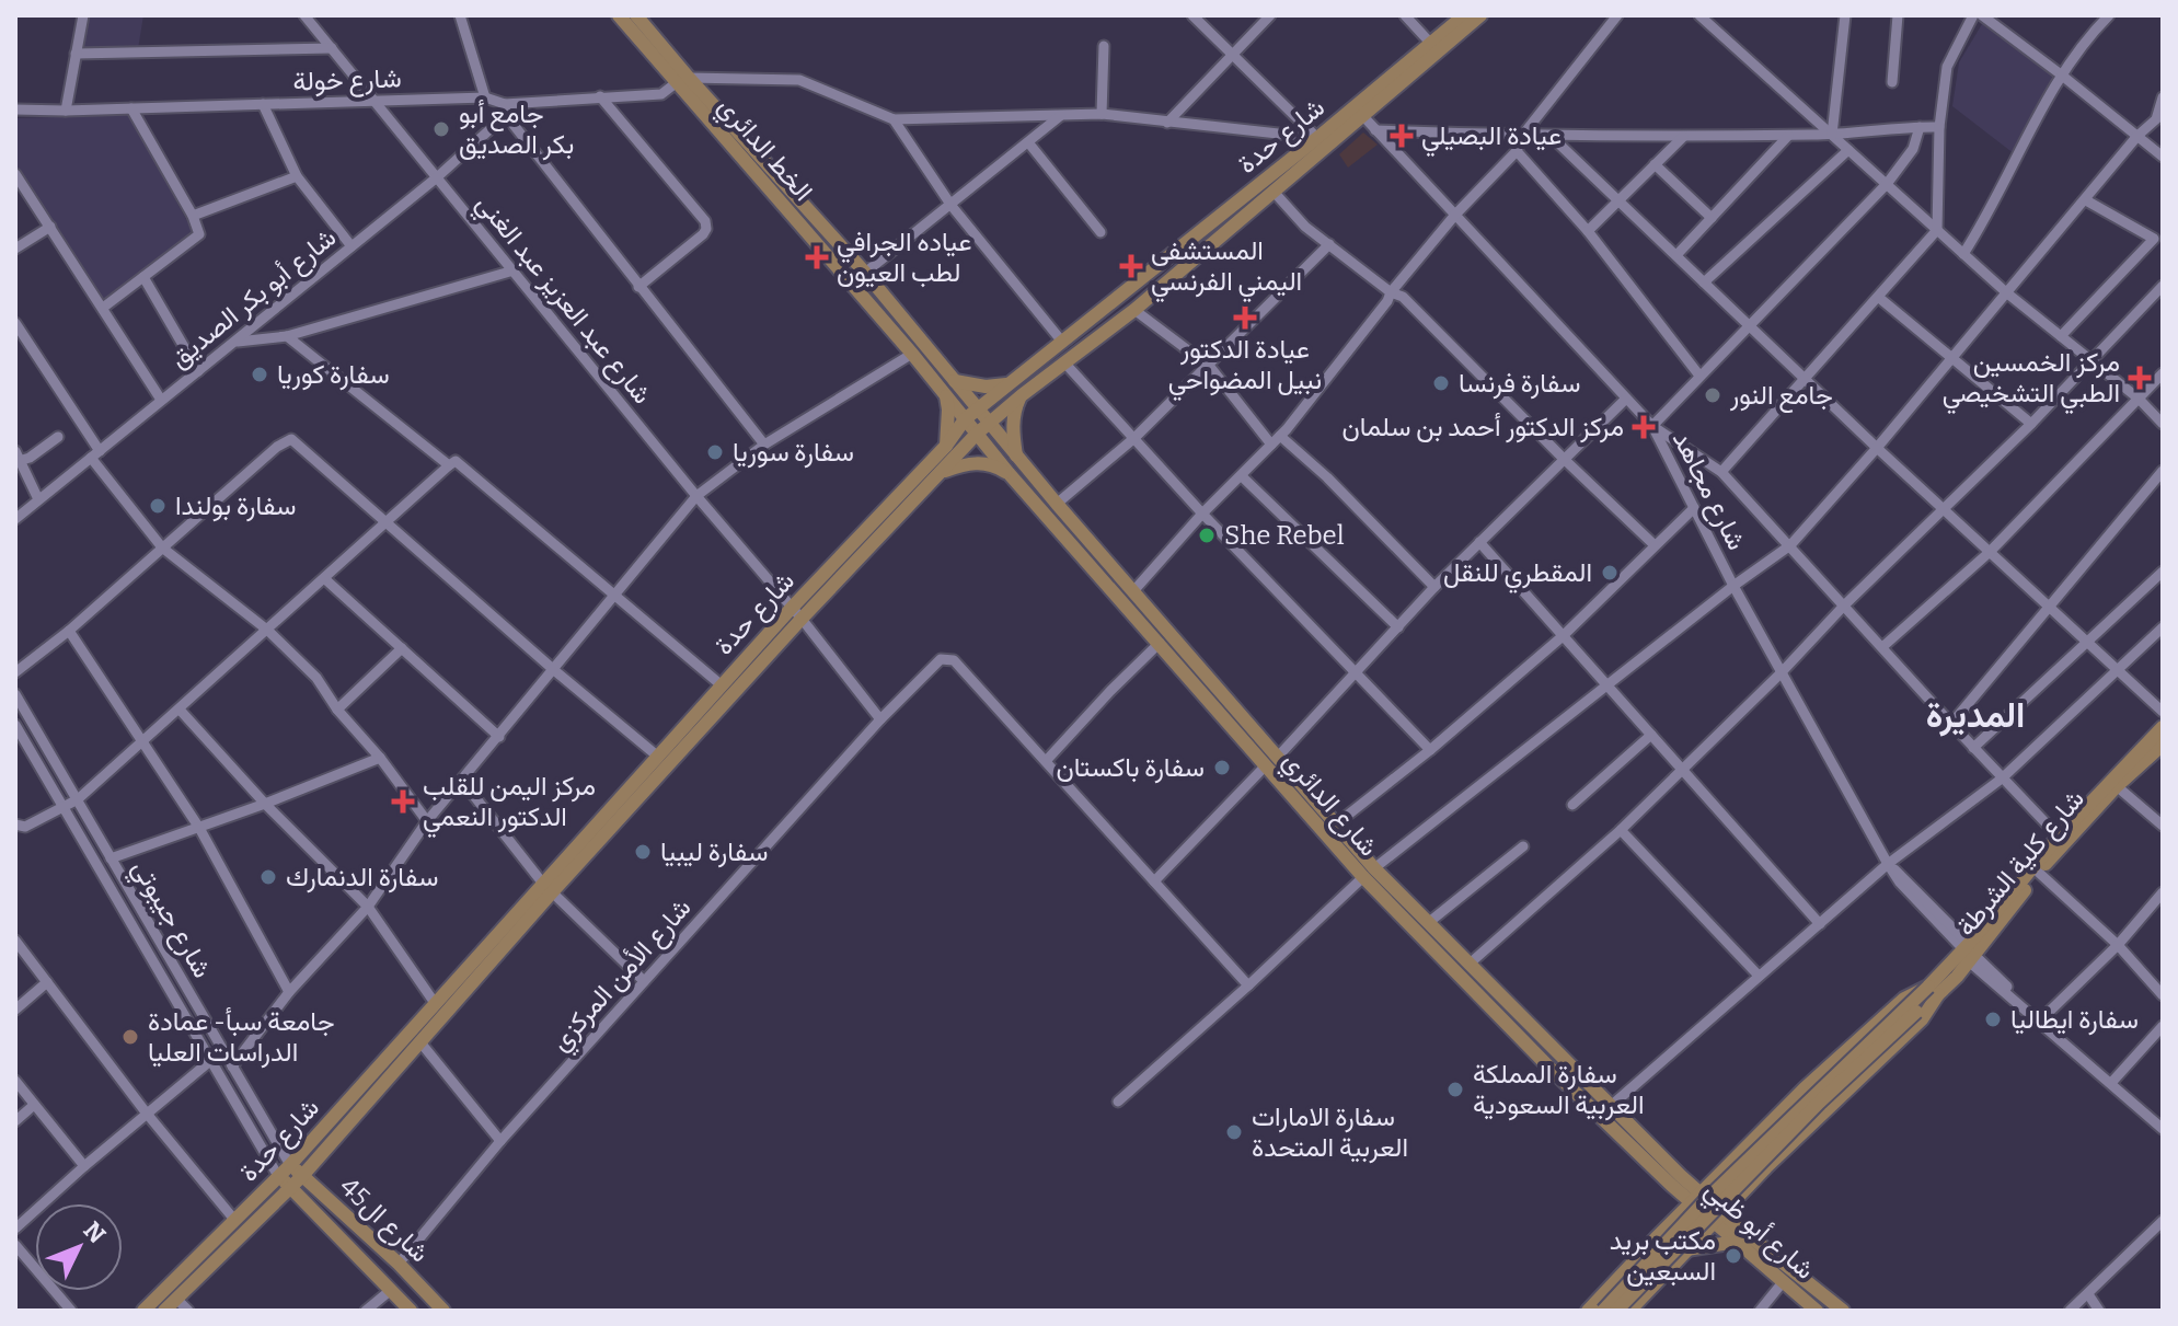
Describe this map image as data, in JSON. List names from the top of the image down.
{
  "streets": {
    "main road": [
      "شارع حدة",
      "الخط الدائري",
      "شارع الدائري",
      "شارع كلية الشرطة",
      "شارع ال45",
      "شارع أبو ظبي"
    ],
    "street": [
      "شارع خولة",
      "شارع أبو بكر الصديق",
      "شارع عبد العزيز عبد الغني",
      "شارع مجاهد",
      "شارع جيبوتي",
      "شارع الأمن المركزي"
    ]
  },
  "crossings": [
    ["شارع خولة", "الخط الدائري"],
    ["شارع خولة", "شارع أبو بكر الصديق"],
    ["شارع خولة", "شارع عبد العزيز عبد الغني"],
    ["شارع حدة", "الخط الدائري"],
    ["شارع حدة", "شارع عبد العزيز عبد الغني"],
    ["شارع حدة", "شارع مجاهد"],
    ["شارع حدة", "شارع الدائري"],
    ["شارع حدة", "شارع جيبوتي"],
    ["شارع حدة", "شارع ال45"],
    ["الخط الدائري", "شارع الدائري"],
    ["شارع أبو بكر الصديق", "شارع عبد العزيز عبد الغني"],
    ["شارع عبد العزيز عبد الغني", "شارع الأمن المركزي"],
    ["شارع مجاهد", "شارع كلية الشرطة"],
    ["شارع الدائري", "شارع أبو ظبي"],
    ["شارع جيبوتي", "شارع ال45"],
    ["شارع الأمن المركزي", "شارع ال45"]
  ],
  "districts": ["المديرة"],
  "places": {
    "other": [
      "جامع أبو بكر الصديق",
      "سفارة كوريا",
      "سفارة فرنسا",
      "جامع النور",
      "سفارة سوريا",
      "سفارة بولندا",
      "She Rebel",
      "المقطري للنقل",
      "سفارة باكستان",
      "سفارة ليبيا",
      "سفارة الدنمارك",
      "سفارة ايطاليا",
      "جامعة سبأ- عمادة الدراسات العليا",
      "سفارة المملكة العربية السعودية",
      "سفارة الامارات العربية المتحدة",
      "مكتب بريد السبعين"
    ],
    "health": [
      "عيادة البصيلي",
      "عياده الجرافي لطب العيون",
      "المستشفى اليمني الفرنسي",
      "عيادة الدكتور نبيل المضواحي",
      "مركز الخمسين الطبي التشخيصي",
      "مركز الدكتور أحمد بن سلمان",
      "مركز اليمن للقلب الدكتور النعمي"
    ]
  },
  "north": "top right"
}
